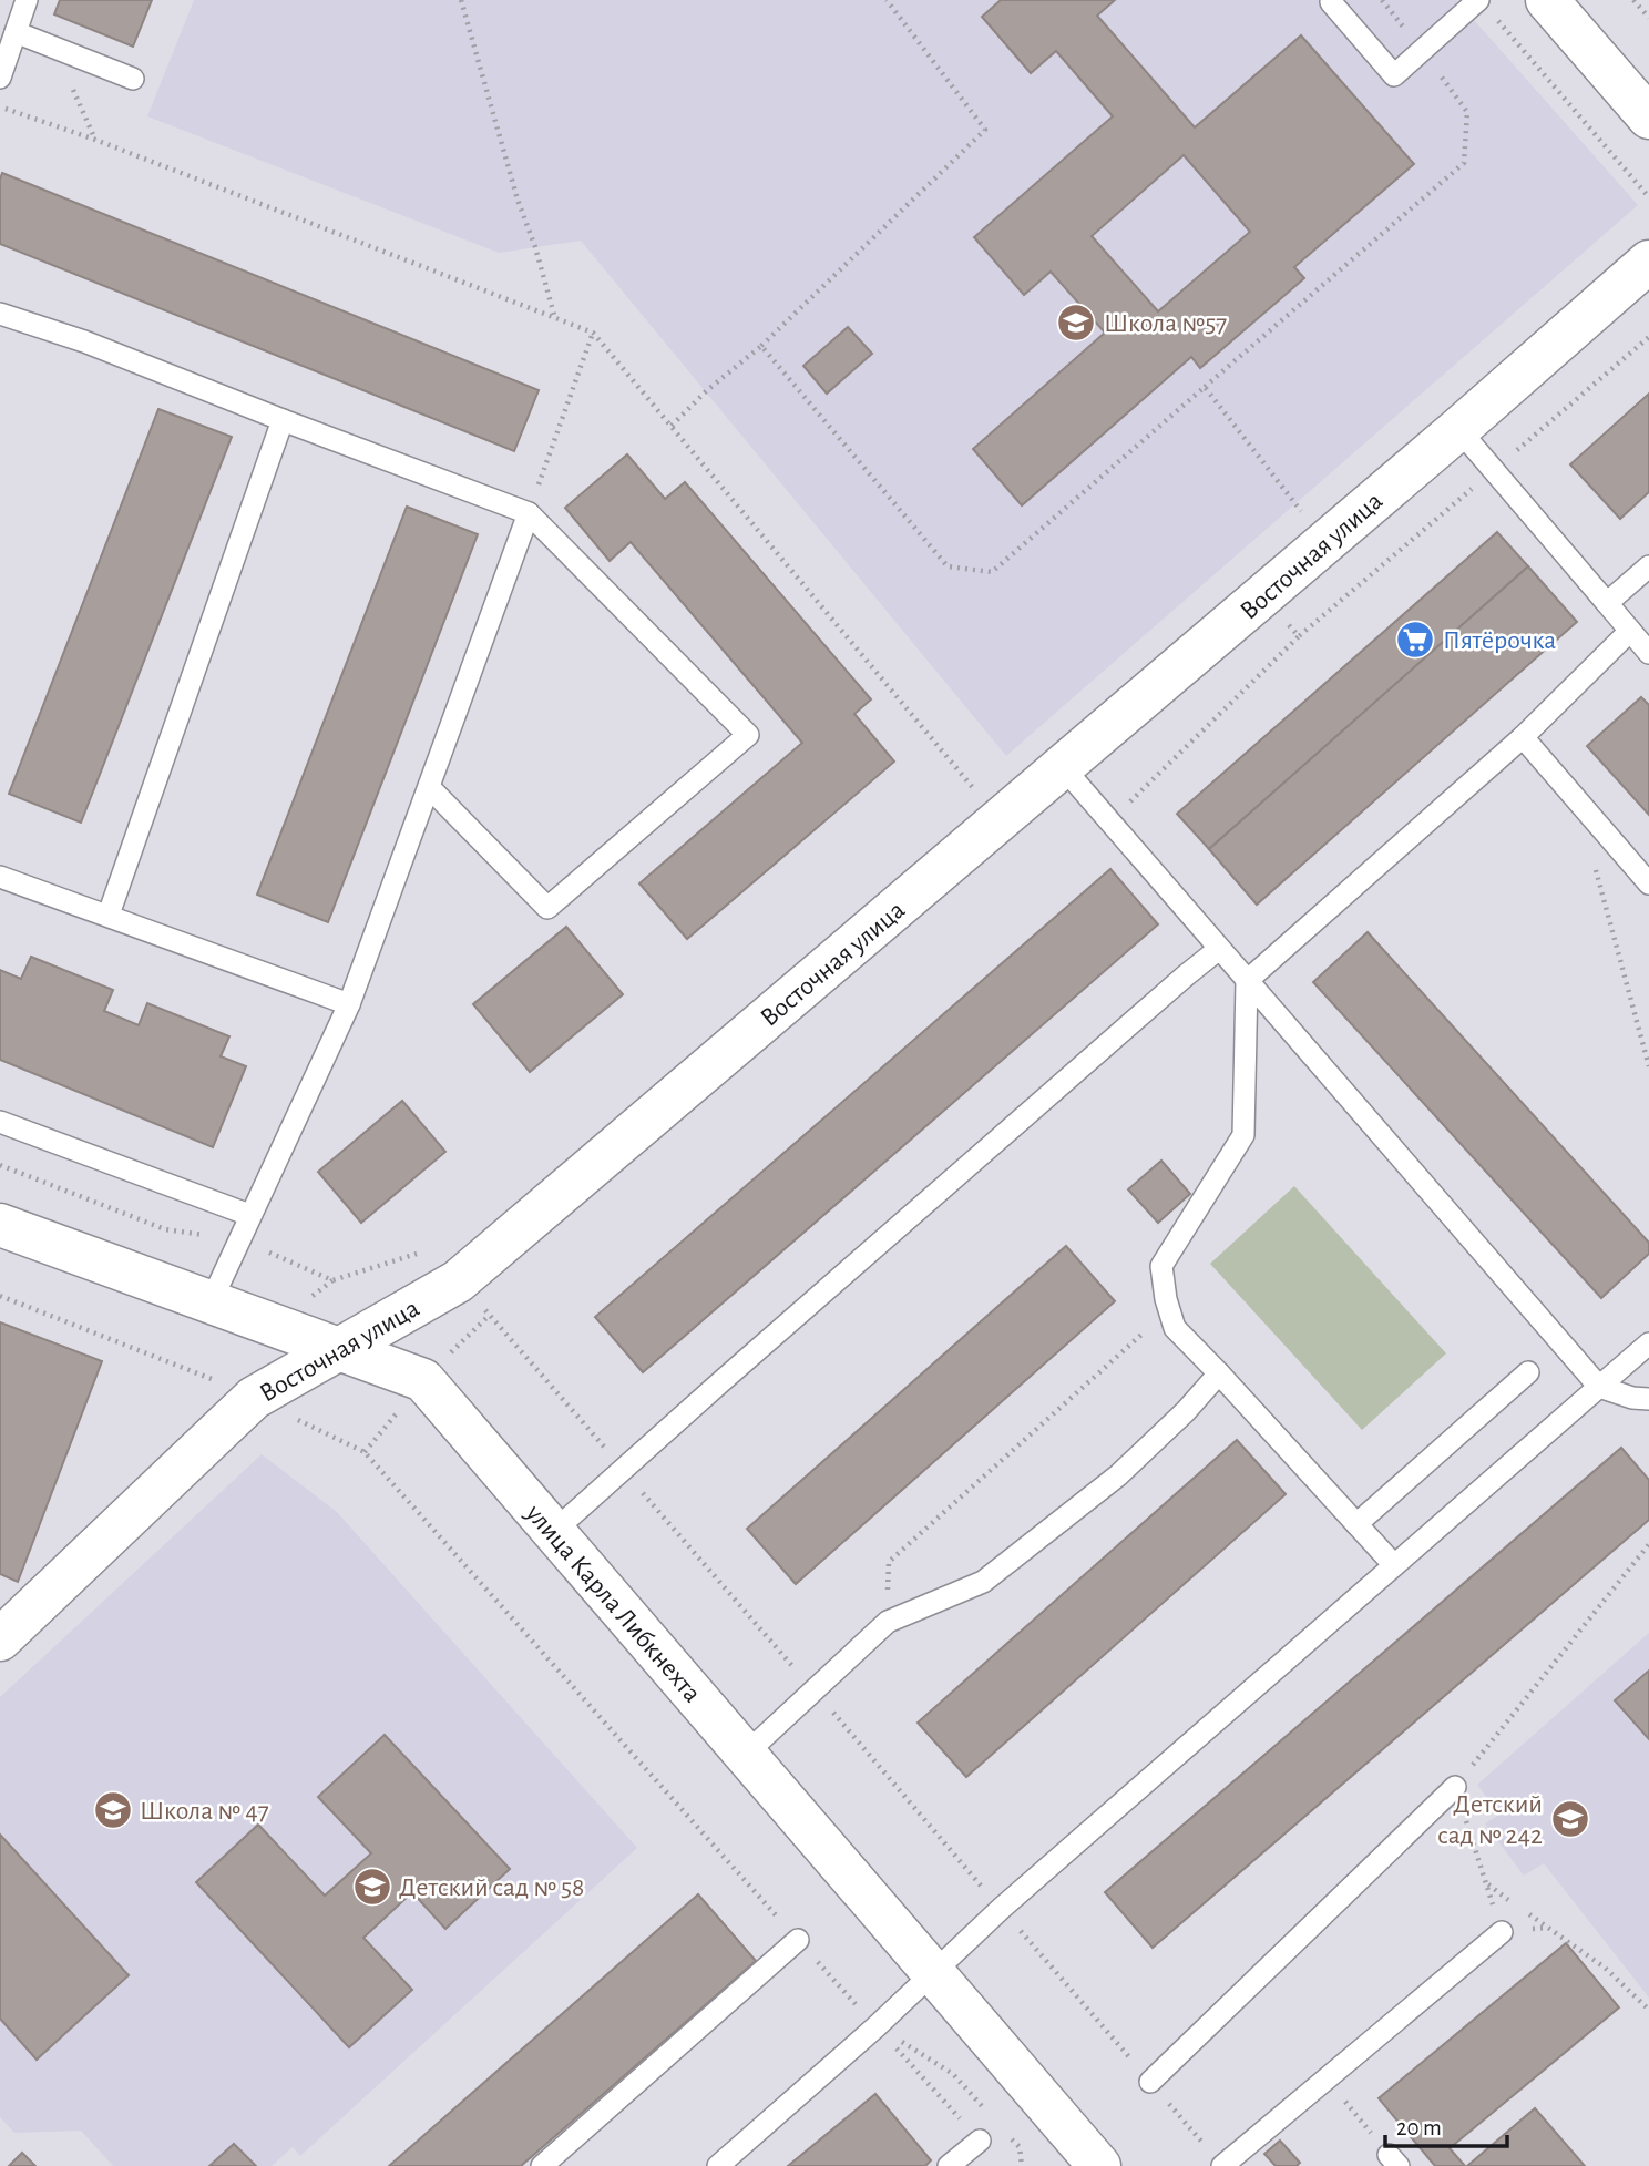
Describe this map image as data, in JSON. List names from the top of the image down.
{
  "streets": {
    "street": ["Восточная улица", "улица Карла Либкнехта"]
  },
  "crossings": [
    ["Восточная улица", "улица Карла Либкнехта"]
  ],
  "places": {
    "school or university": [
      "Школа №57",
      "Школа № 47",
      "Детский сад № 242",
      "Детский сад № 58"
    ],
    "supermarket": ["Пятёрочка"]
  },
  "scale_bar": "20 m"
}
